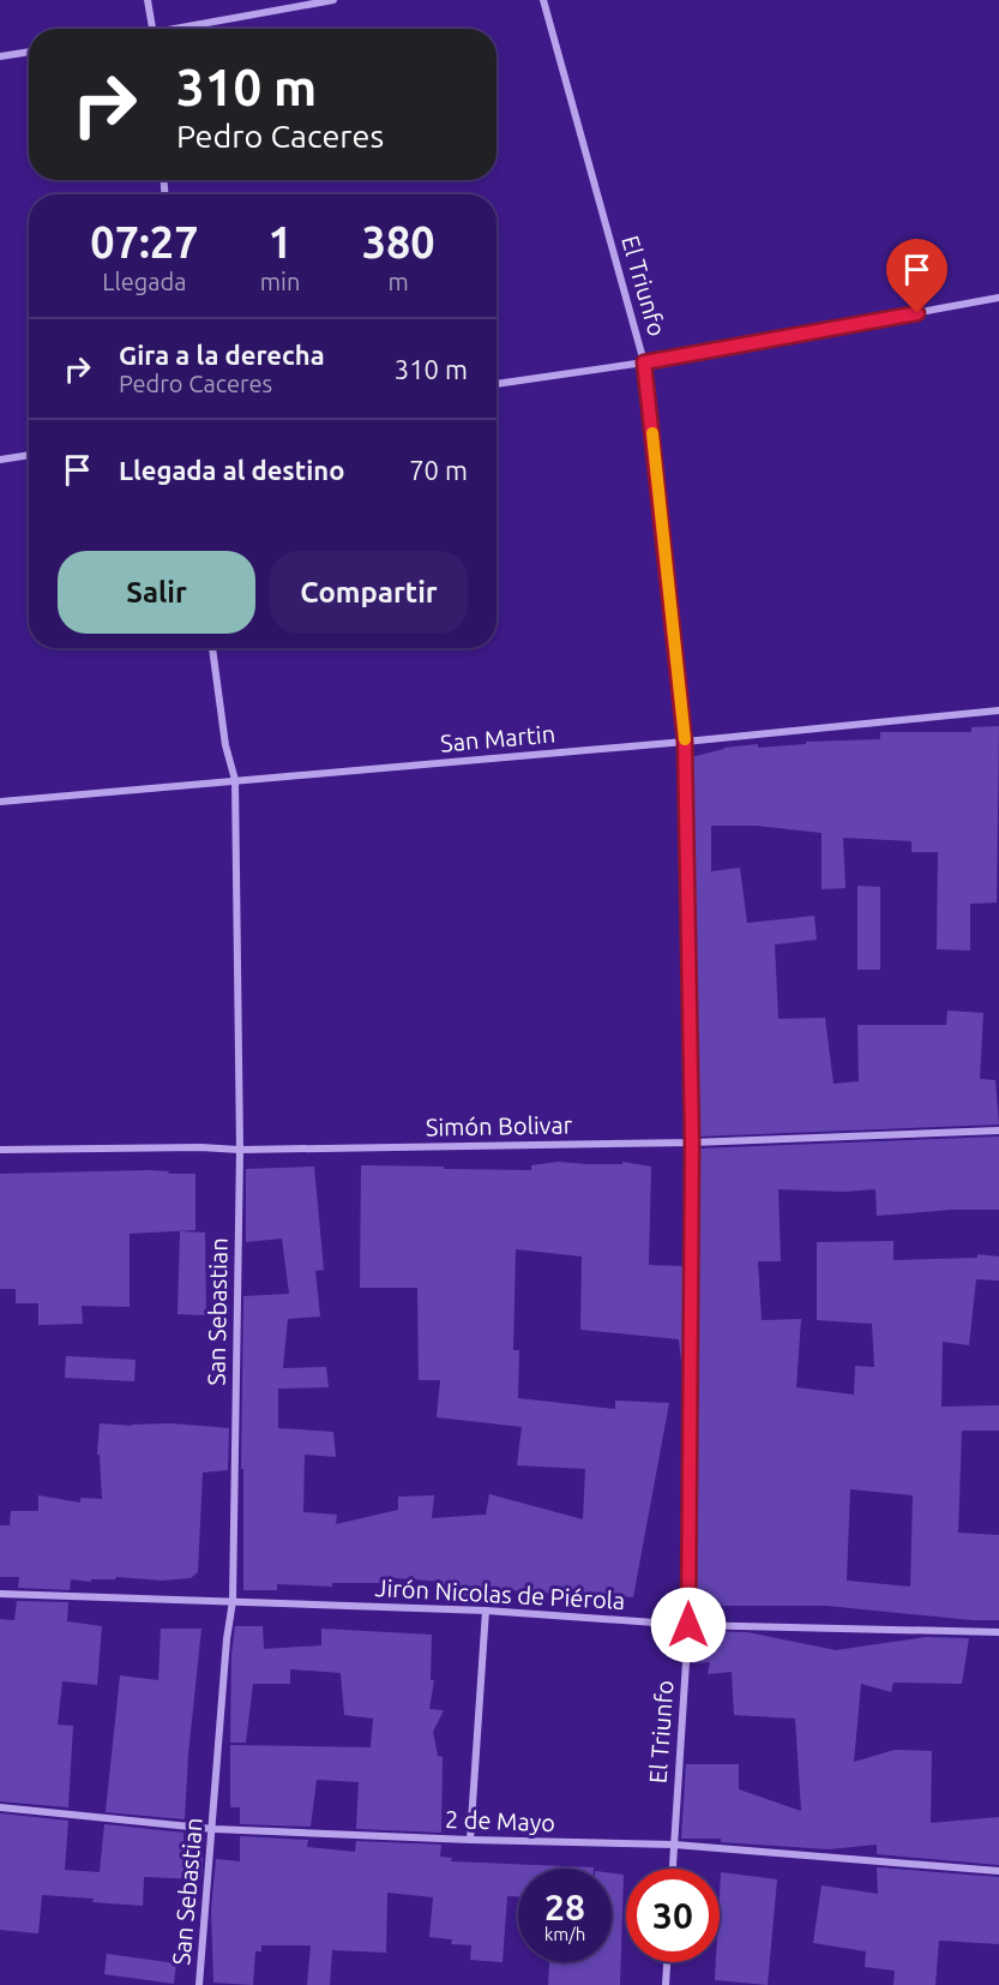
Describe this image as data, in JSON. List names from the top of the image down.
{
  "streets": {
    "street": [
      "El Triunfo",
      "San Martin",
      "Simón Bolivar",
      "San Sebastian",
      "Jirón Nicolas de Piérola",
      "2 de Mayo"
    ]
  },
  "crossings": [
    ["El Triunfo", "San Martin"],
    ["El Triunfo", "Simón Bolivar"],
    ["El Triunfo", "Jirón Nicolas de Piérola"],
    ["El Triunfo", "2 de Mayo"],
    ["San Martin", "San Sebastian"],
    ["Simón Bolivar", "San Sebastian"],
    ["San Sebastian", "Jirón Nicolas de Piérola"],
    ["San Sebastian", "2 de Mayo"]
  ],
  "page": {
    "turn": ["310 m", "Pedro Caceres"],
    "eta": [
      "07:27",
      "Llegada",
      "1",
      "min",
      "380",
      "m"
    ],
    "list": [
      {
        "name": "Gira a la derecha",
        "note": "Pedro Caceres",
        "value": "310 m"
      },
      {
        "name": "Llegada al destino",
        "value": "70 m"
      }
    ],
    "buttons": ["Salir", "Compartir"],
    "speed": "28 km/h",
    "limit": "30"
  }
}
